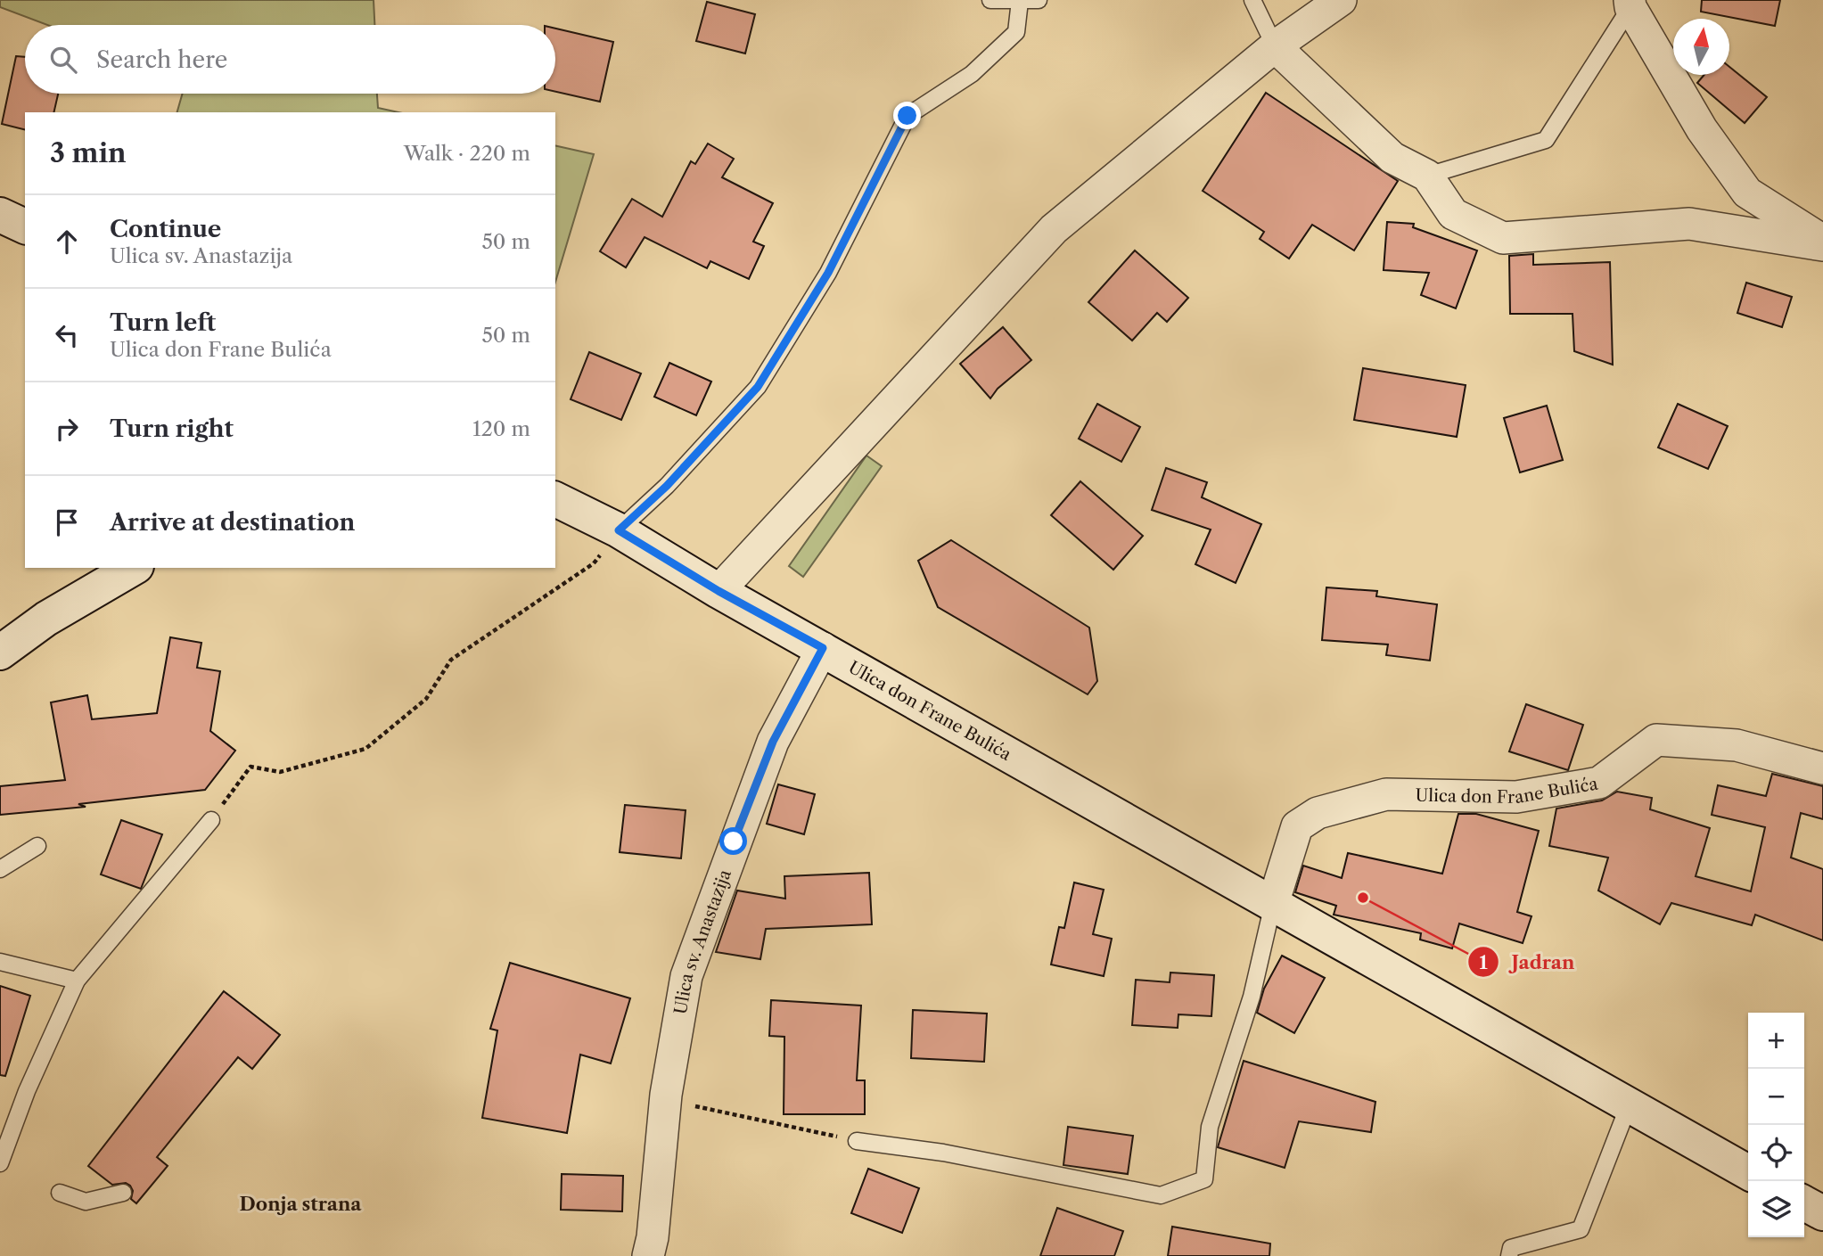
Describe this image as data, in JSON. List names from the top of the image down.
{
  "streets": {
    "street": ["Ulica don Frane Bulića", "Ulica sv. Anastazija"]
  },
  "crossings": [
    ["Ulica don Frane Bulića", "Ulica sv. Anastazija"]
  ],
  "districts": ["Donja strana"],
  "places": ["Jadran"],
  "north": "top",
  "page": {
    "search": "Search here",
    "heading": ["3 min", "Walk · 220 m"],
    "list": [
      ["Continue", "Ulica sv. Anastazija", "50 m"],
      ["Turn left", "Ulica don Frane Bulića", "50 m"],
      ["Turn right", "120 m"],
      "Arrive at destination"
    ],
    "map_buttons": ["+", "−"]
  }
}
